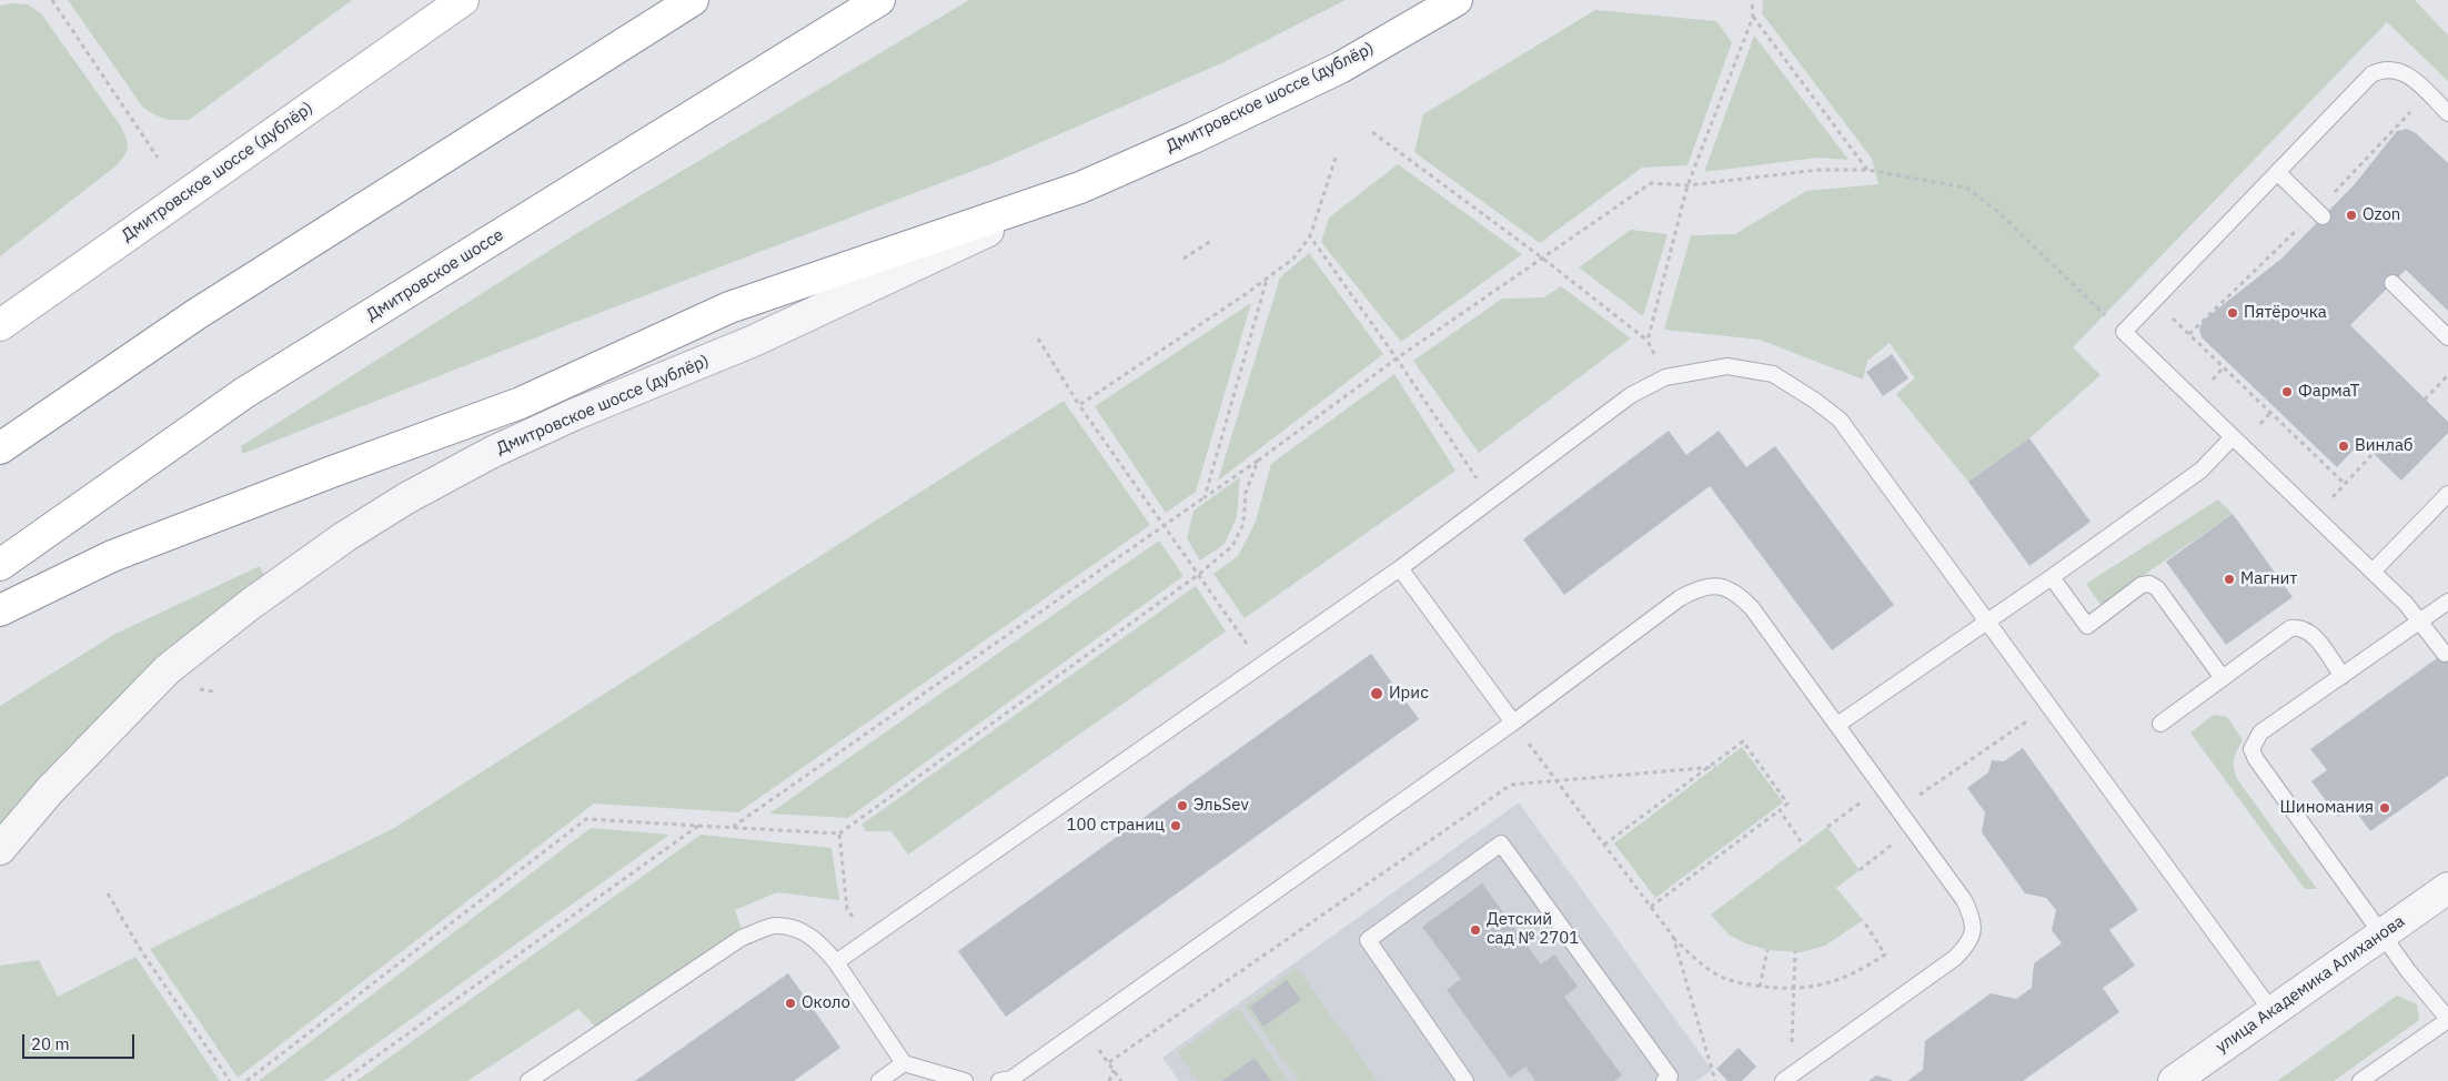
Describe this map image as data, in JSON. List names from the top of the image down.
{
  "streets": {
    "main road": ["Дмитровское шоссе (дублёр)", "Дмитровское шоссе"],
    "street": ["улица Академика Алиханова"]
  },
  "places": [
    "Ozon",
    "Пятёрочка",
    "ФармаТ",
    "Винлаб",
    "Магнит",
    "Ирис",
    "ЭльSev",
    "Шиномания",
    "100 страниц",
    "Детский сад № 2701",
    "Около"
  ],
  "scale_bar": "20 m"
}
